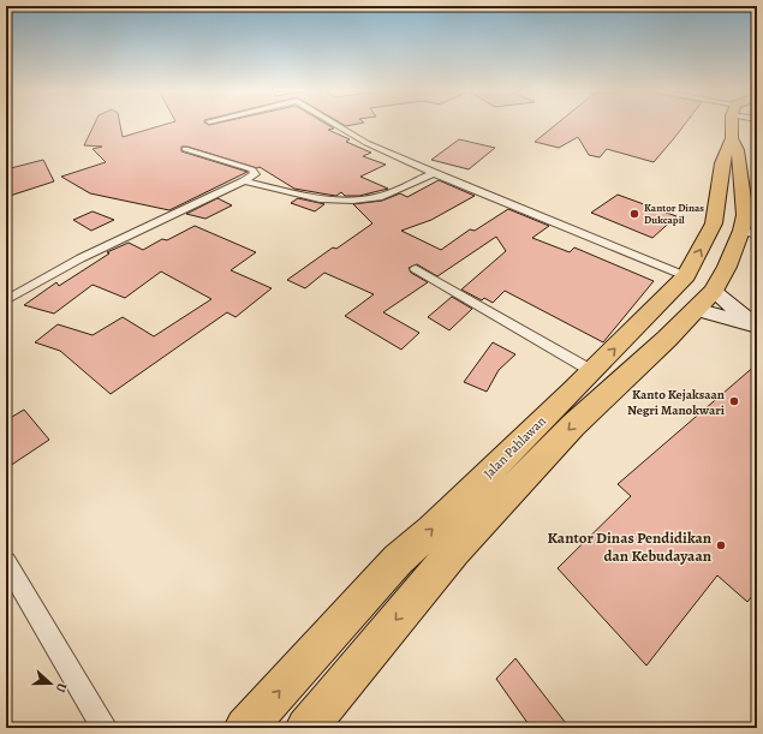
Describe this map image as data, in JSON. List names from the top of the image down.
{
  "streets": {
    "main road": ["Jalan Pahlawan"]
  },
  "places": ["Kantor Dinas Dukcapil", "Kanto Kejaksaan Negri Manokwari", "Kantor Dinas Pendidikan dan Kebudayaan"],
  "north": "right"
}
